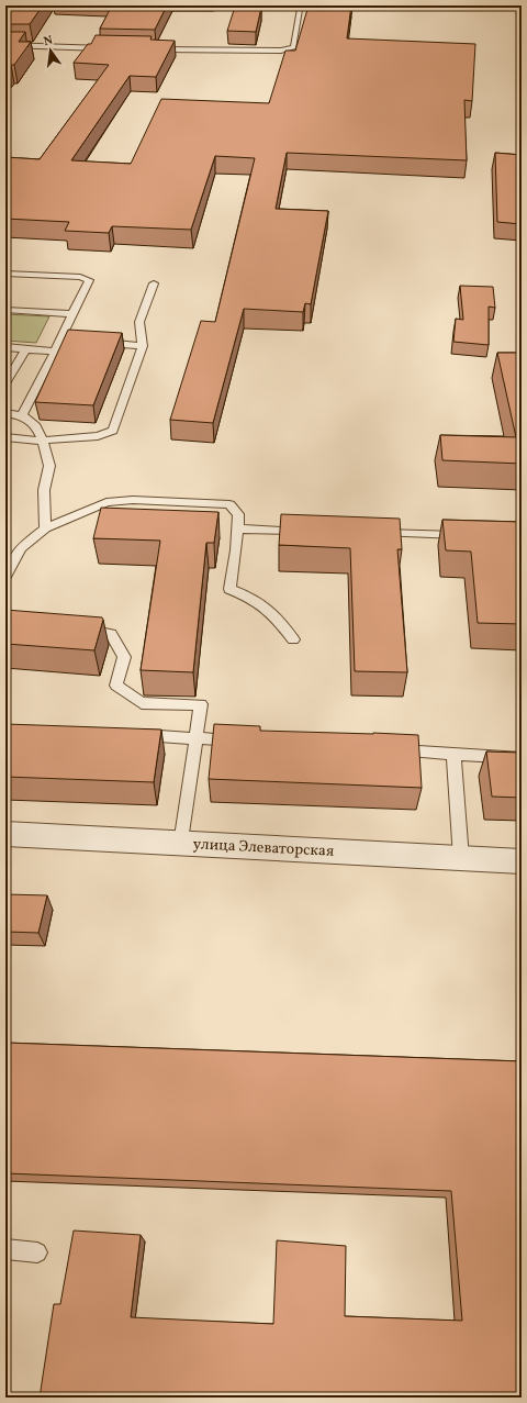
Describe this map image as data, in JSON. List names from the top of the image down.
{
  "streets": {
    "street": ["улица Элеваторская"]
  },
  "north": "top"
}
